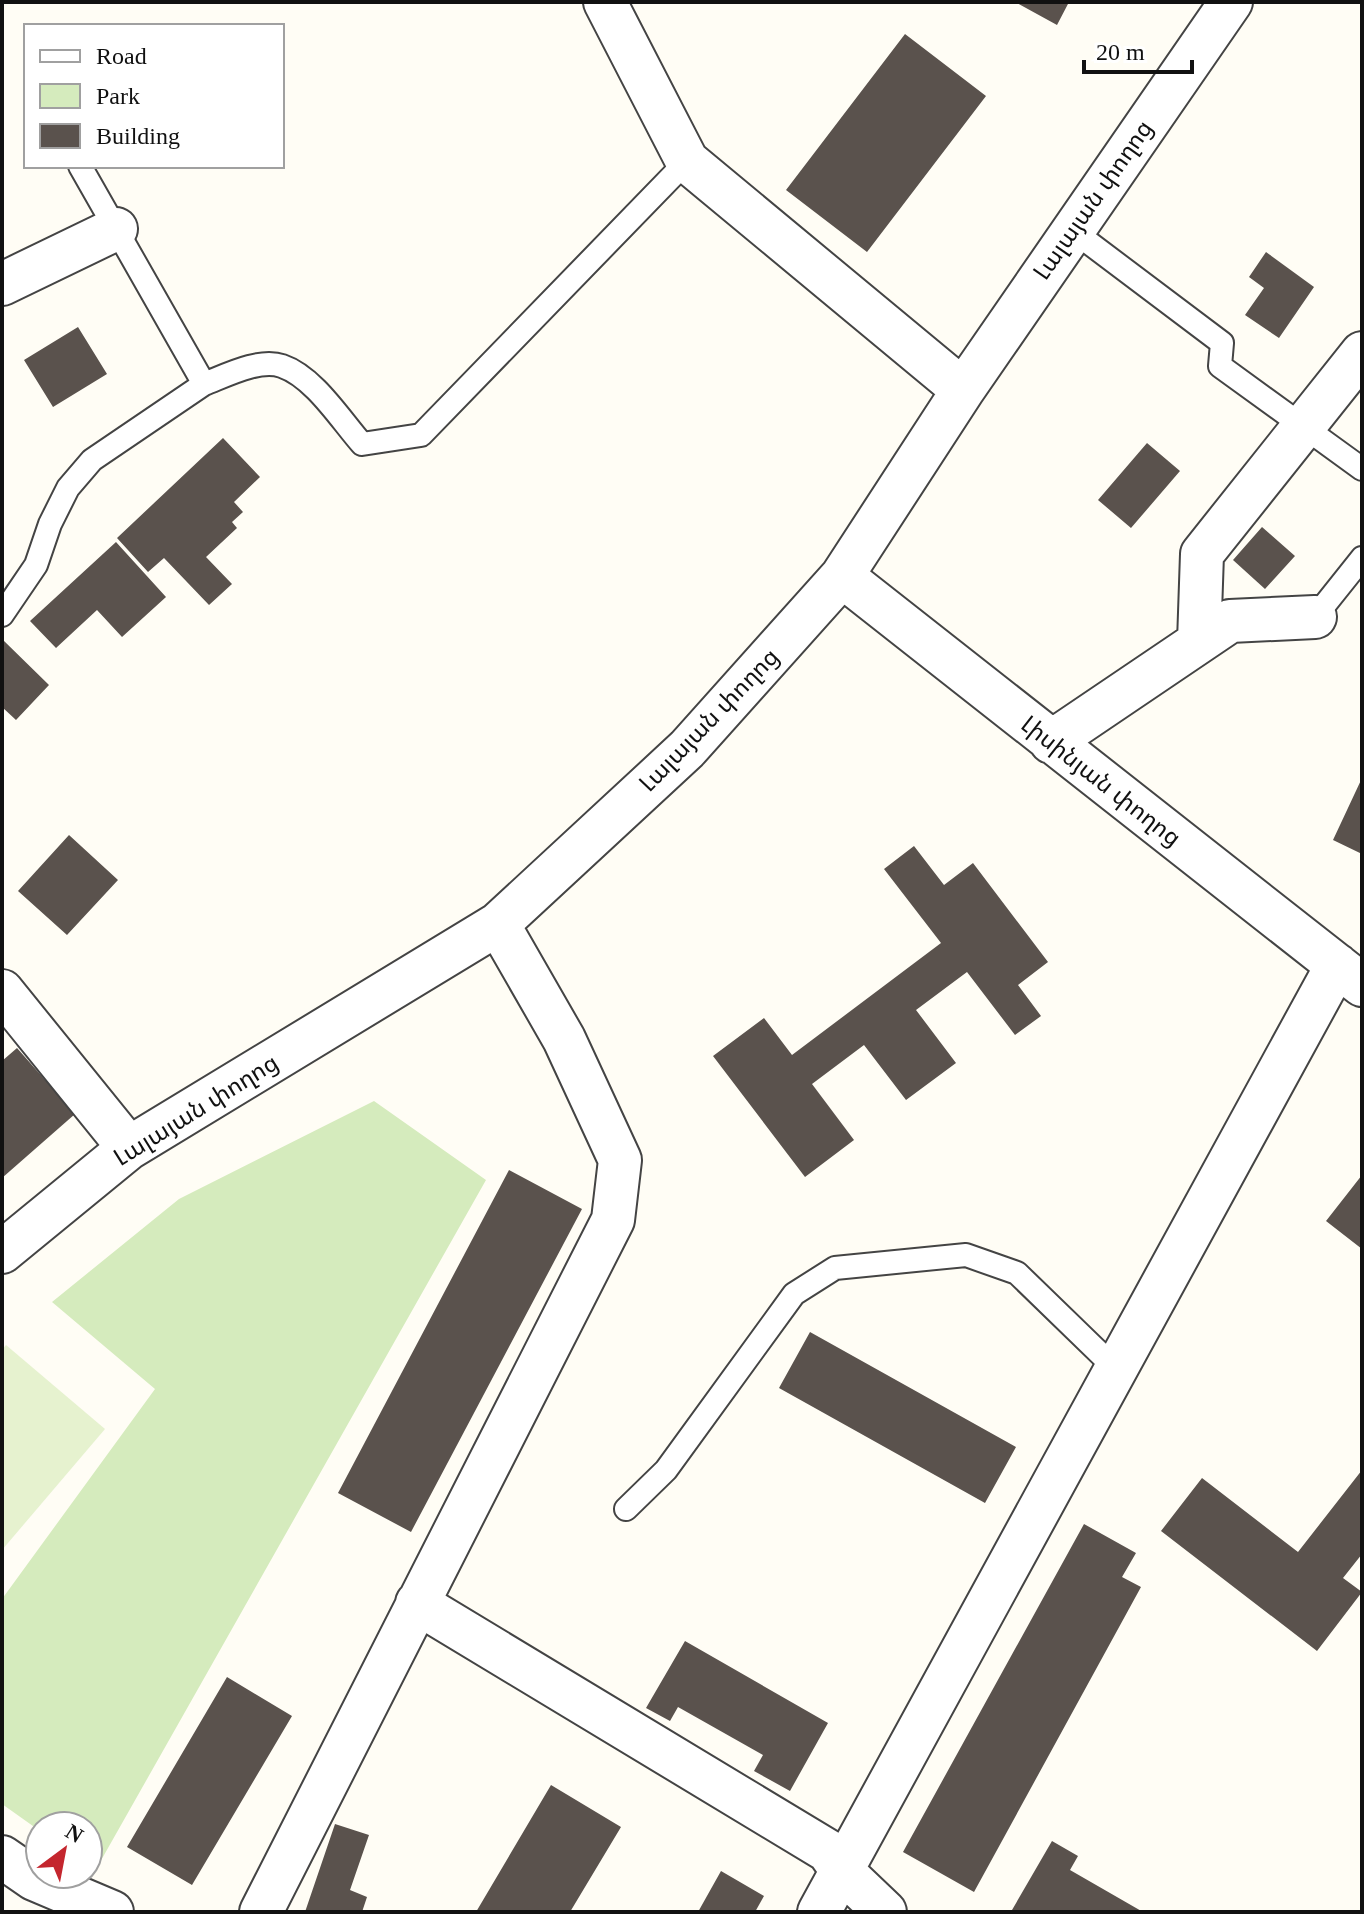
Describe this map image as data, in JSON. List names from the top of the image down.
{
  "streets": {
    "street": ["Լալայան փողոց", "Լիսինյան փողոց"]
  },
  "crossings": [
    ["Լալայան փողոց", "Լիսինյան փողոց"]
  ],
  "legend": ["Road", "Park", "Building"],
  "scale_bar": "20 m",
  "north": "top right"
}
